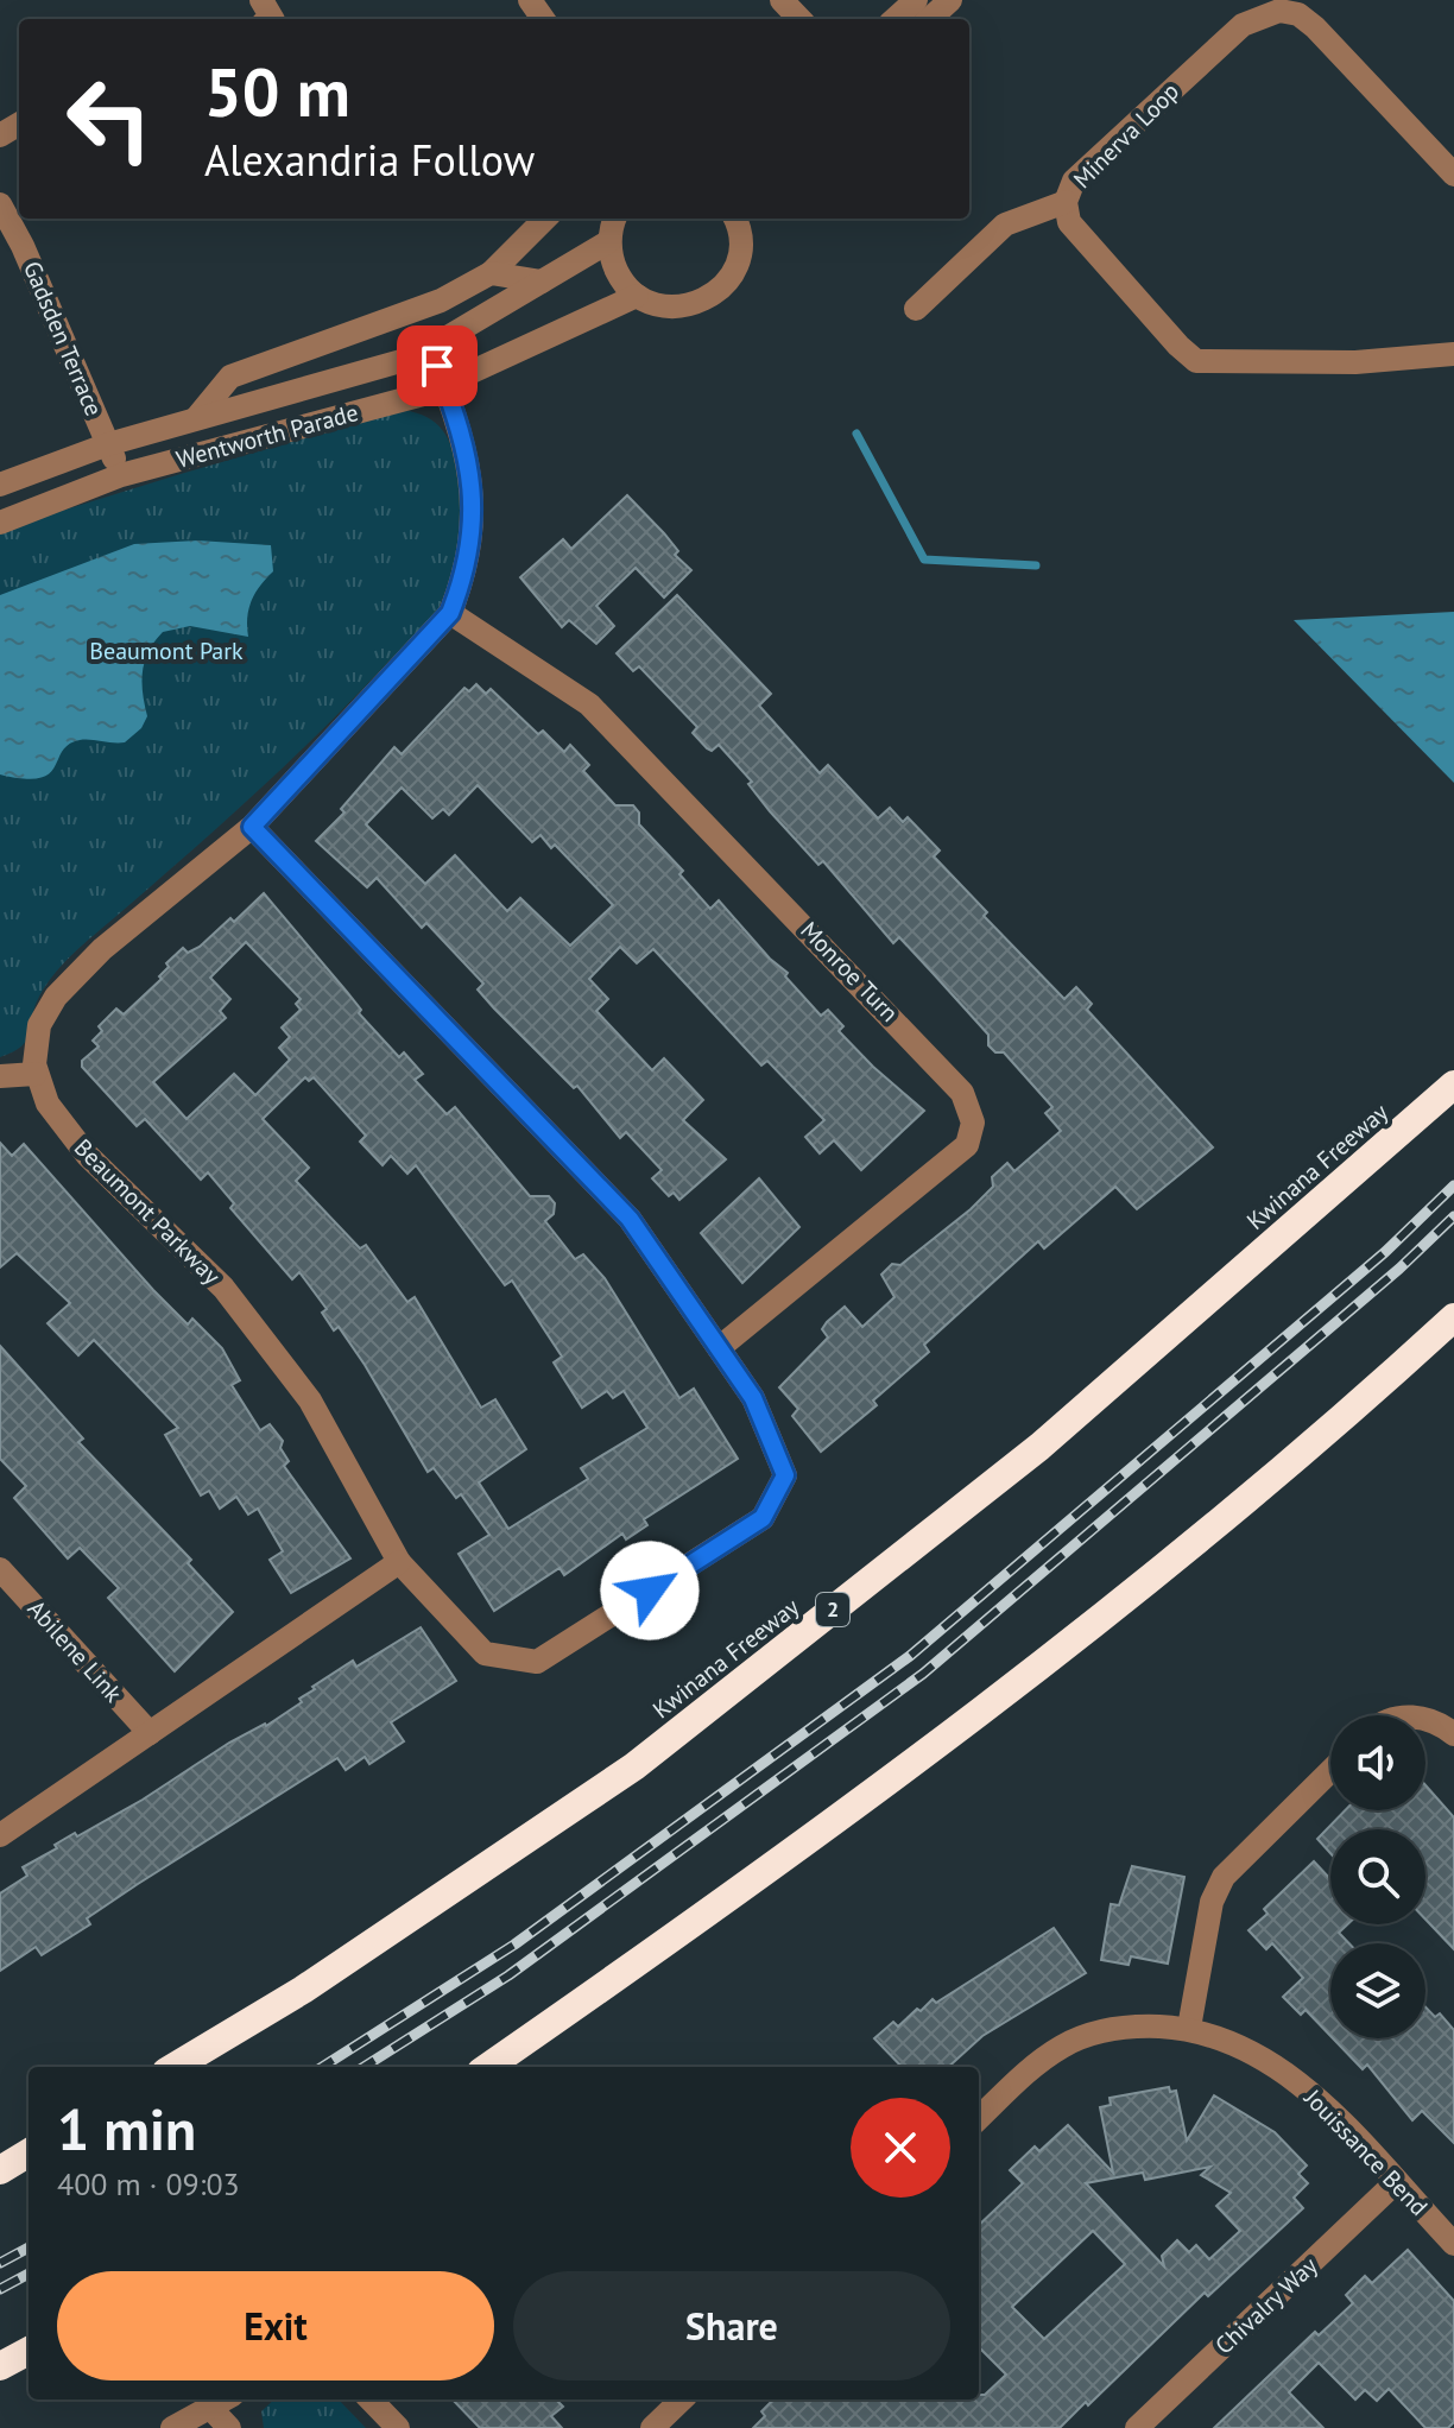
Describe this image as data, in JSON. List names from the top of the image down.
{
  "streets": {
    "highway": ["Kwinana Freeway", "2"],
    "street": [
      "Minerva Loop",
      "Gadsden Terrace",
      "Wentworth Parade",
      "Monroe Turn",
      "Beaumont Parkway",
      "Abilene Link",
      "Jouissance Bend",
      "Chivalry Way"
    ]
  },
  "crossings": [
    ["Gadsden Terrace", "Wentworth Parade"],
    ["Monroe Turn", "Beaumont Parkway"],
    ["Jouissance Bend", "Chivalry Way"]
  ],
  "parks": ["Beaumont Park"],
  "page": {
    "turn": ["50 m", "Alexandria Follow"],
    "heading": ["1 min", "400 m · 09:03"],
    "buttons": ["Exit", "Share"]
  }
}
